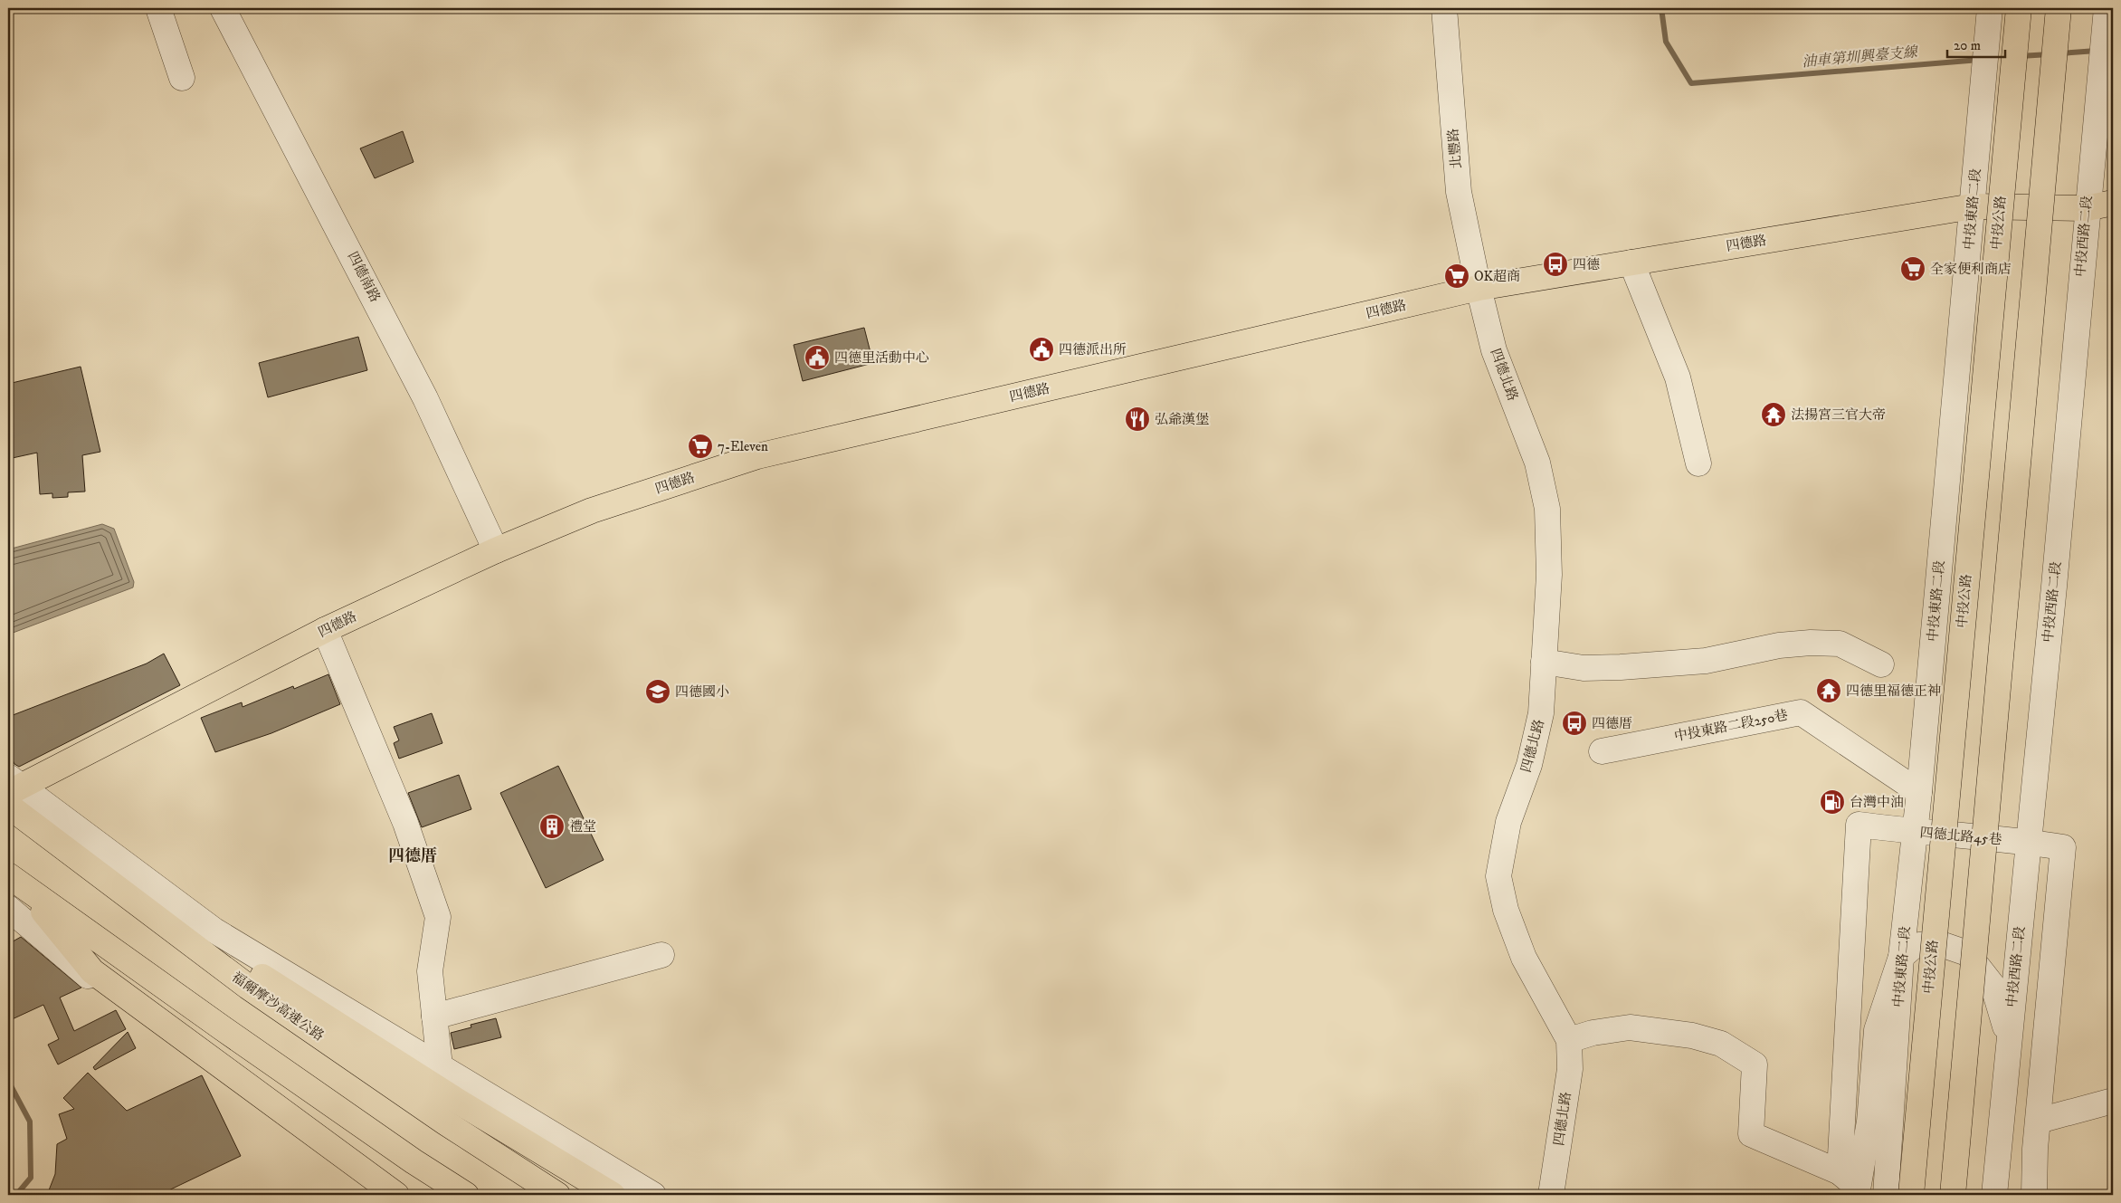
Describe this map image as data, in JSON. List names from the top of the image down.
{
  "streets": {
    "main road": ["中投公路", "四德路", "福爾摩沙高速公路"],
    "street": [
      "北豐路",
      "中投東路二段",
      "中投西路二段",
      "四德南路",
      "四德北路",
      "中投東路二段250巷",
      "四德北路45巷"
    ]
  },
  "crossings": [
    ["北豐路", "四德路"],
    ["北豐路", "四德北路"],
    ["中投東路二段", "四德路"],
    ["中投東路二段", "中投東路二段250巷"],
    ["中投東路二段", "四德北路45巷"],
    ["中投西路二段", "四德路"],
    ["中投西路二段", "四德北路45巷"],
    ["四德路", "四德南路"],
    ["四德路", "四德北路"],
    ["四德路", "福爾摩沙高速公路"]
  ],
  "districts": ["四德厝"],
  "water": ["油車第圳興臺支線"],
  "places": {
    "bus stop": ["四德", "四德厝"],
    "supermarket": ["全家便利商店", "OK超商", "7-Eleven"],
    "public building": ["四德派出所", "四德里活動中心"],
    "temple": ["法揚宮三官大帝", "四德里福德正神"],
    "restaurant": ["弘爺漢堡"],
    "school or university": ["四德國小"],
    "fuel station": ["台灣中油"],
    "building": ["禮堂"]
  },
  "scale_bar": "20 m"
}
